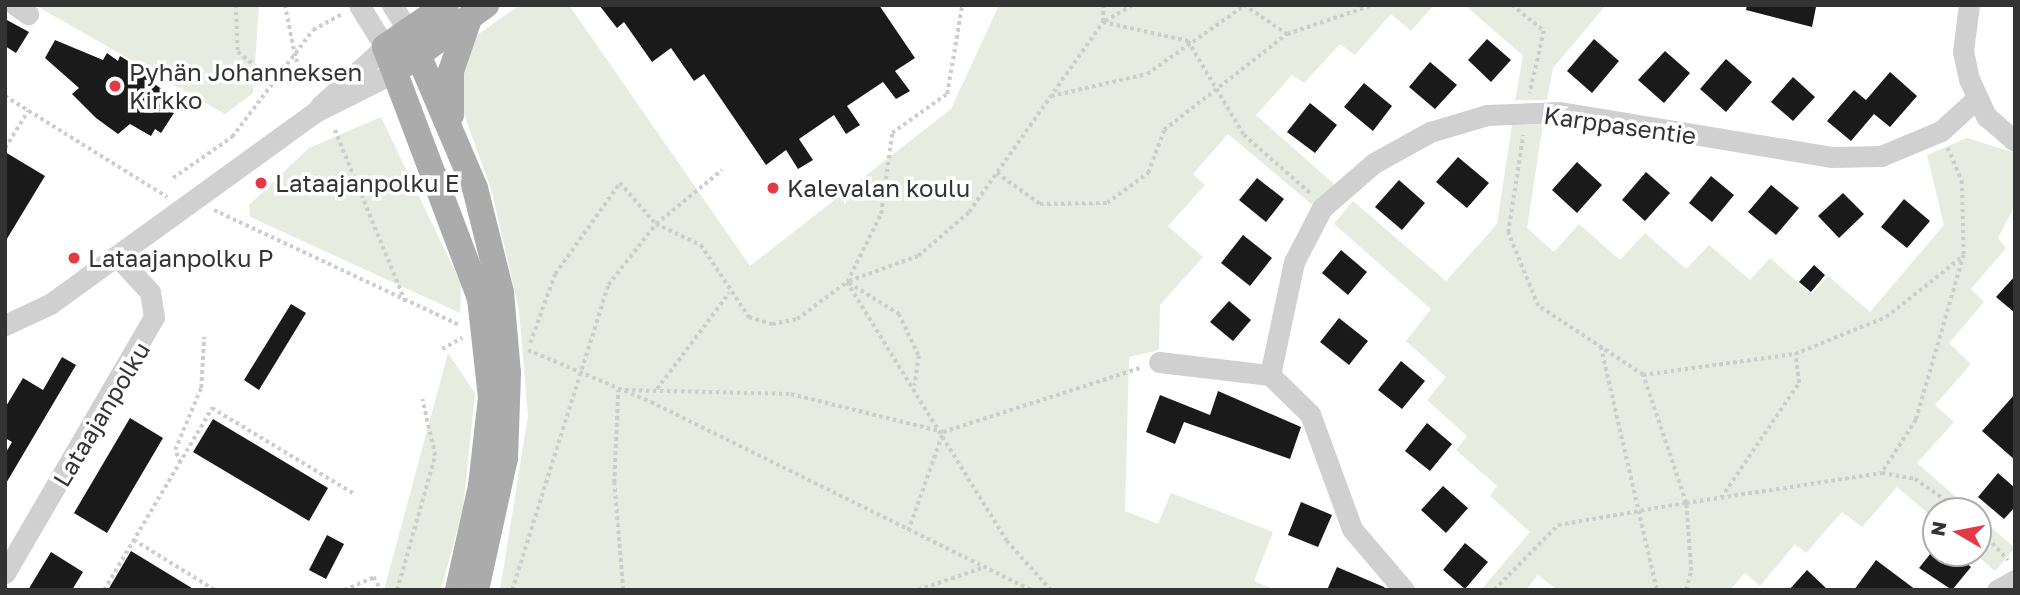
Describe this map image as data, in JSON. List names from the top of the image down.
{
  "streets": {
    "street": ["Karppasentie", "Lataajanpolku"]
  },
  "places": [
    "Pyhän Johanneksen Kirkko",
    "Lataajanpolku E",
    "Kalevalan koulu",
    "Lataajanpolku P"
  ],
  "north": "left"
}
